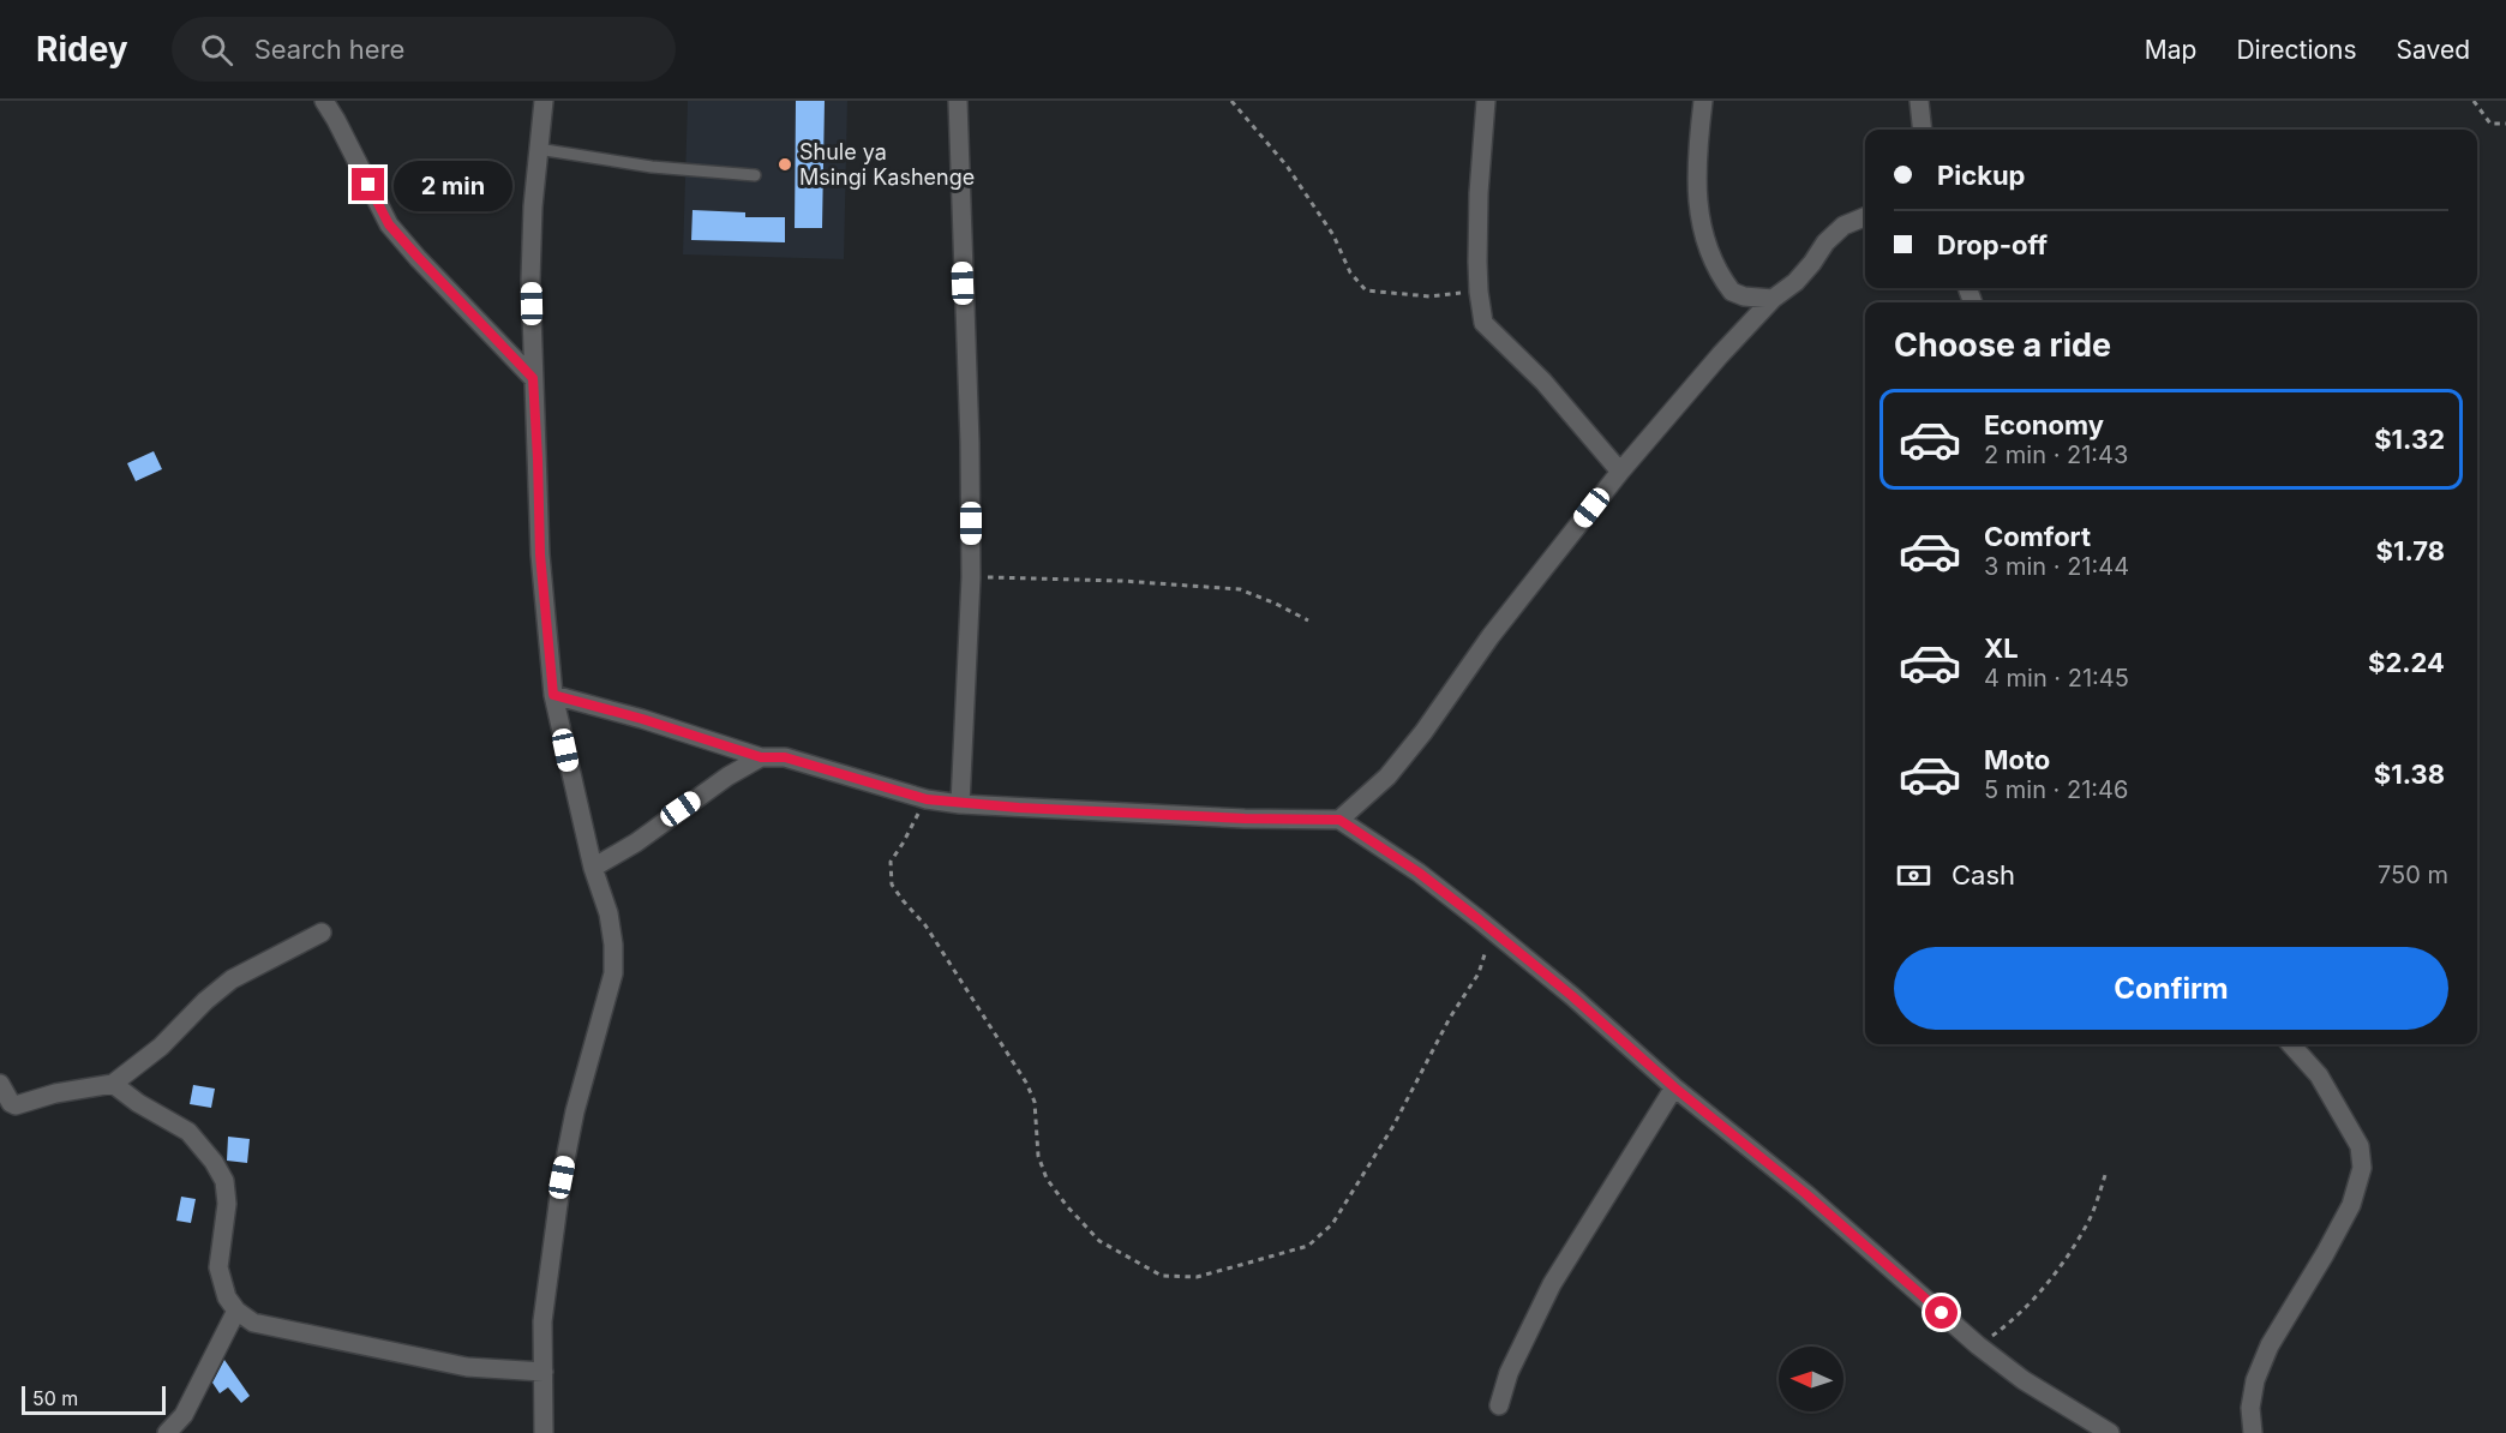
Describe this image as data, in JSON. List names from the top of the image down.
{
  "places": ["Shule ya Msingi Kashenge"],
  "scale_bar": "50 m",
  "north": "left",
  "page": {
    "header": "Ridey",
    "search": "Search here",
    "nav": ["Map", "Directions", "Saved"],
    "banner": ["Pickup", "Drop-off"],
    "bubble": "2 min",
    "heading": "Choose a ride",
    "list": [
      {
        "name": "Economy",
        "note": "2 min · 21:43",
        "value": "$1.32"
      },
      {
        "name": "Comfort",
        "note": "3 min · 21:44",
        "value": "$1.78"
      },
      {
        "name": "XL",
        "note": "4 min · 21:45",
        "value": "$2.24"
      },
      {
        "name": "Moto",
        "note": "5 min · 21:46",
        "value": "$1.38"
      }
    ],
    "pay": ["Cash", "750 m"],
    "buttons": "Confirm",
    "scale": "50 m"
  }
}
